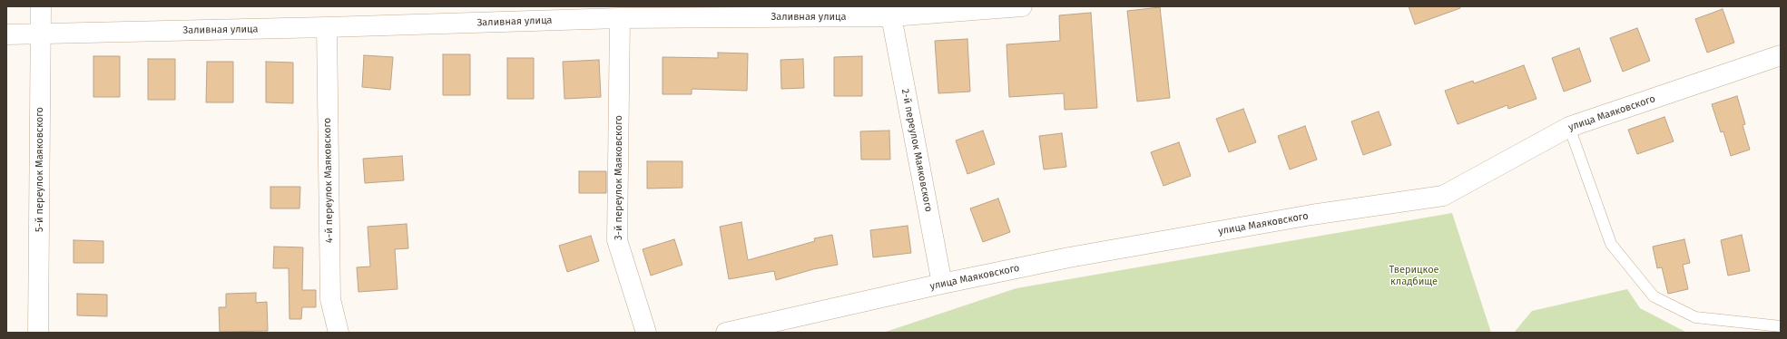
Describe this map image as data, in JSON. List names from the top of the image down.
{
  "streets": {
    "street": [
      "Заливная улица",
      "улица Маяковского",
      "2-й переулок Маяковского",
      "5-й переулок Маяковского",
      "3-й переулок Маяковского",
      "4-й переулок Маяковского"
    ]
  },
  "crossings": [
    ["Заливная улица", "2-й переулок Маяковского"],
    ["Заливная улица", "5-й переулок Маяковского"],
    ["Заливная улица", "3-й переулок Маяковского"],
    ["Заливная улица", "4-й переулок Маяковского"],
    ["улица Маяковского", "2-й переулок Маяковского"]
  ],
  "parks": ["Тверицкое кладбище"]
}
